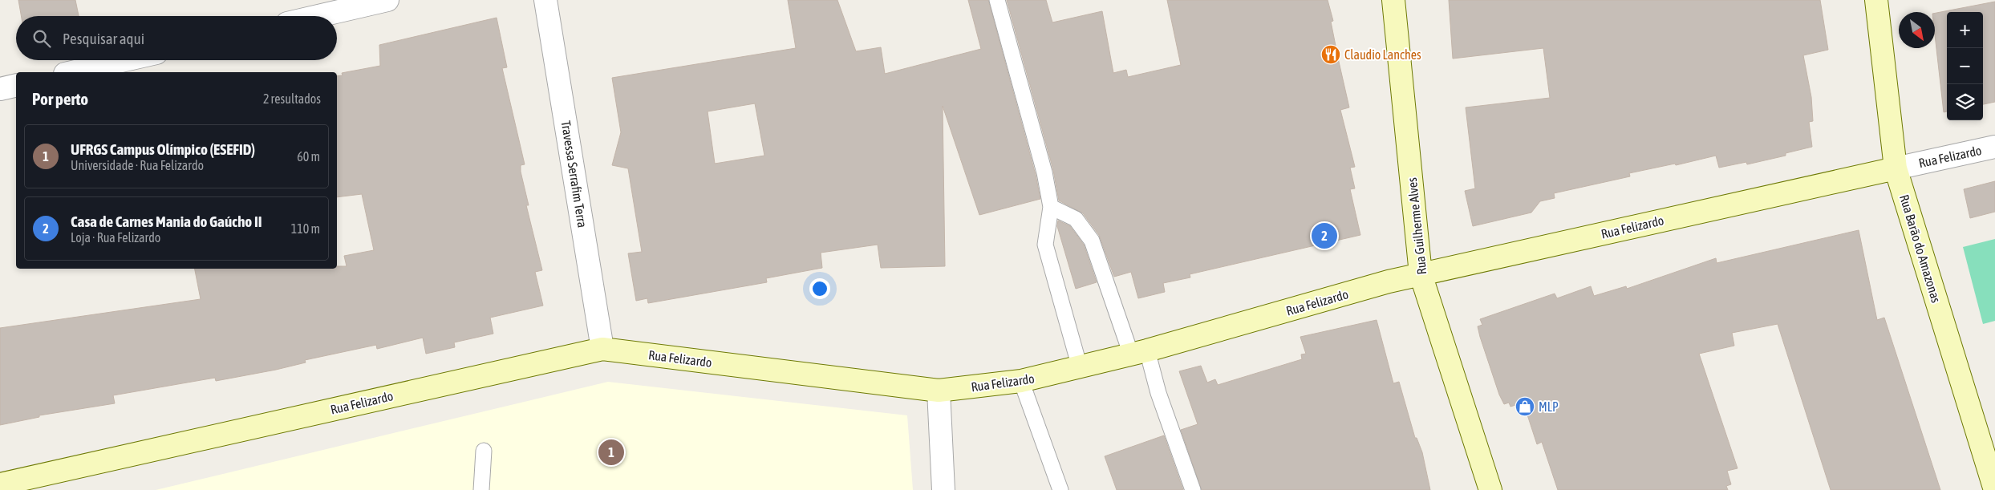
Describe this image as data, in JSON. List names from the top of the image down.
{
  "streets": {
    "main road": ["Rua Felizardo", "Rua Guilherme Alves", "Rua Barão do Amazonas"],
    "street": ["Travessa Serrafim Terra"]
  },
  "crossings": [
    ["Rua Felizardo", "Travessa Serrafim Terra"],
    ["Rua Felizardo", "Rua Guilherme Alves"],
    ["Rua Felizardo", "Rua Barão do Amazonas"]
  ],
  "places": {
    "restaurant": ["Claudio Lanches"],
    "shop": ["MLP"]
  },
  "north": "bottom right",
  "page": {
    "map_buttons": ["+", "−"],
    "search": "Pesquisar aqui",
    "heading": ["Por perto", "2 resultados"],
    "list": [
      {
        "mark": "1",
        "name": "UFRGS Campus Olímpico (ESEFID)",
        "note": "Universidade · Rua Felizardo",
        "value": "60 m"
      },
      {
        "mark": "2",
        "name": "Casa de Carnes Mania do Gaúcho II",
        "note": "Loja · Rua Felizardo",
        "value": "110 m"
      }
    ],
    "pins": ["2", "1"]
  }
}
